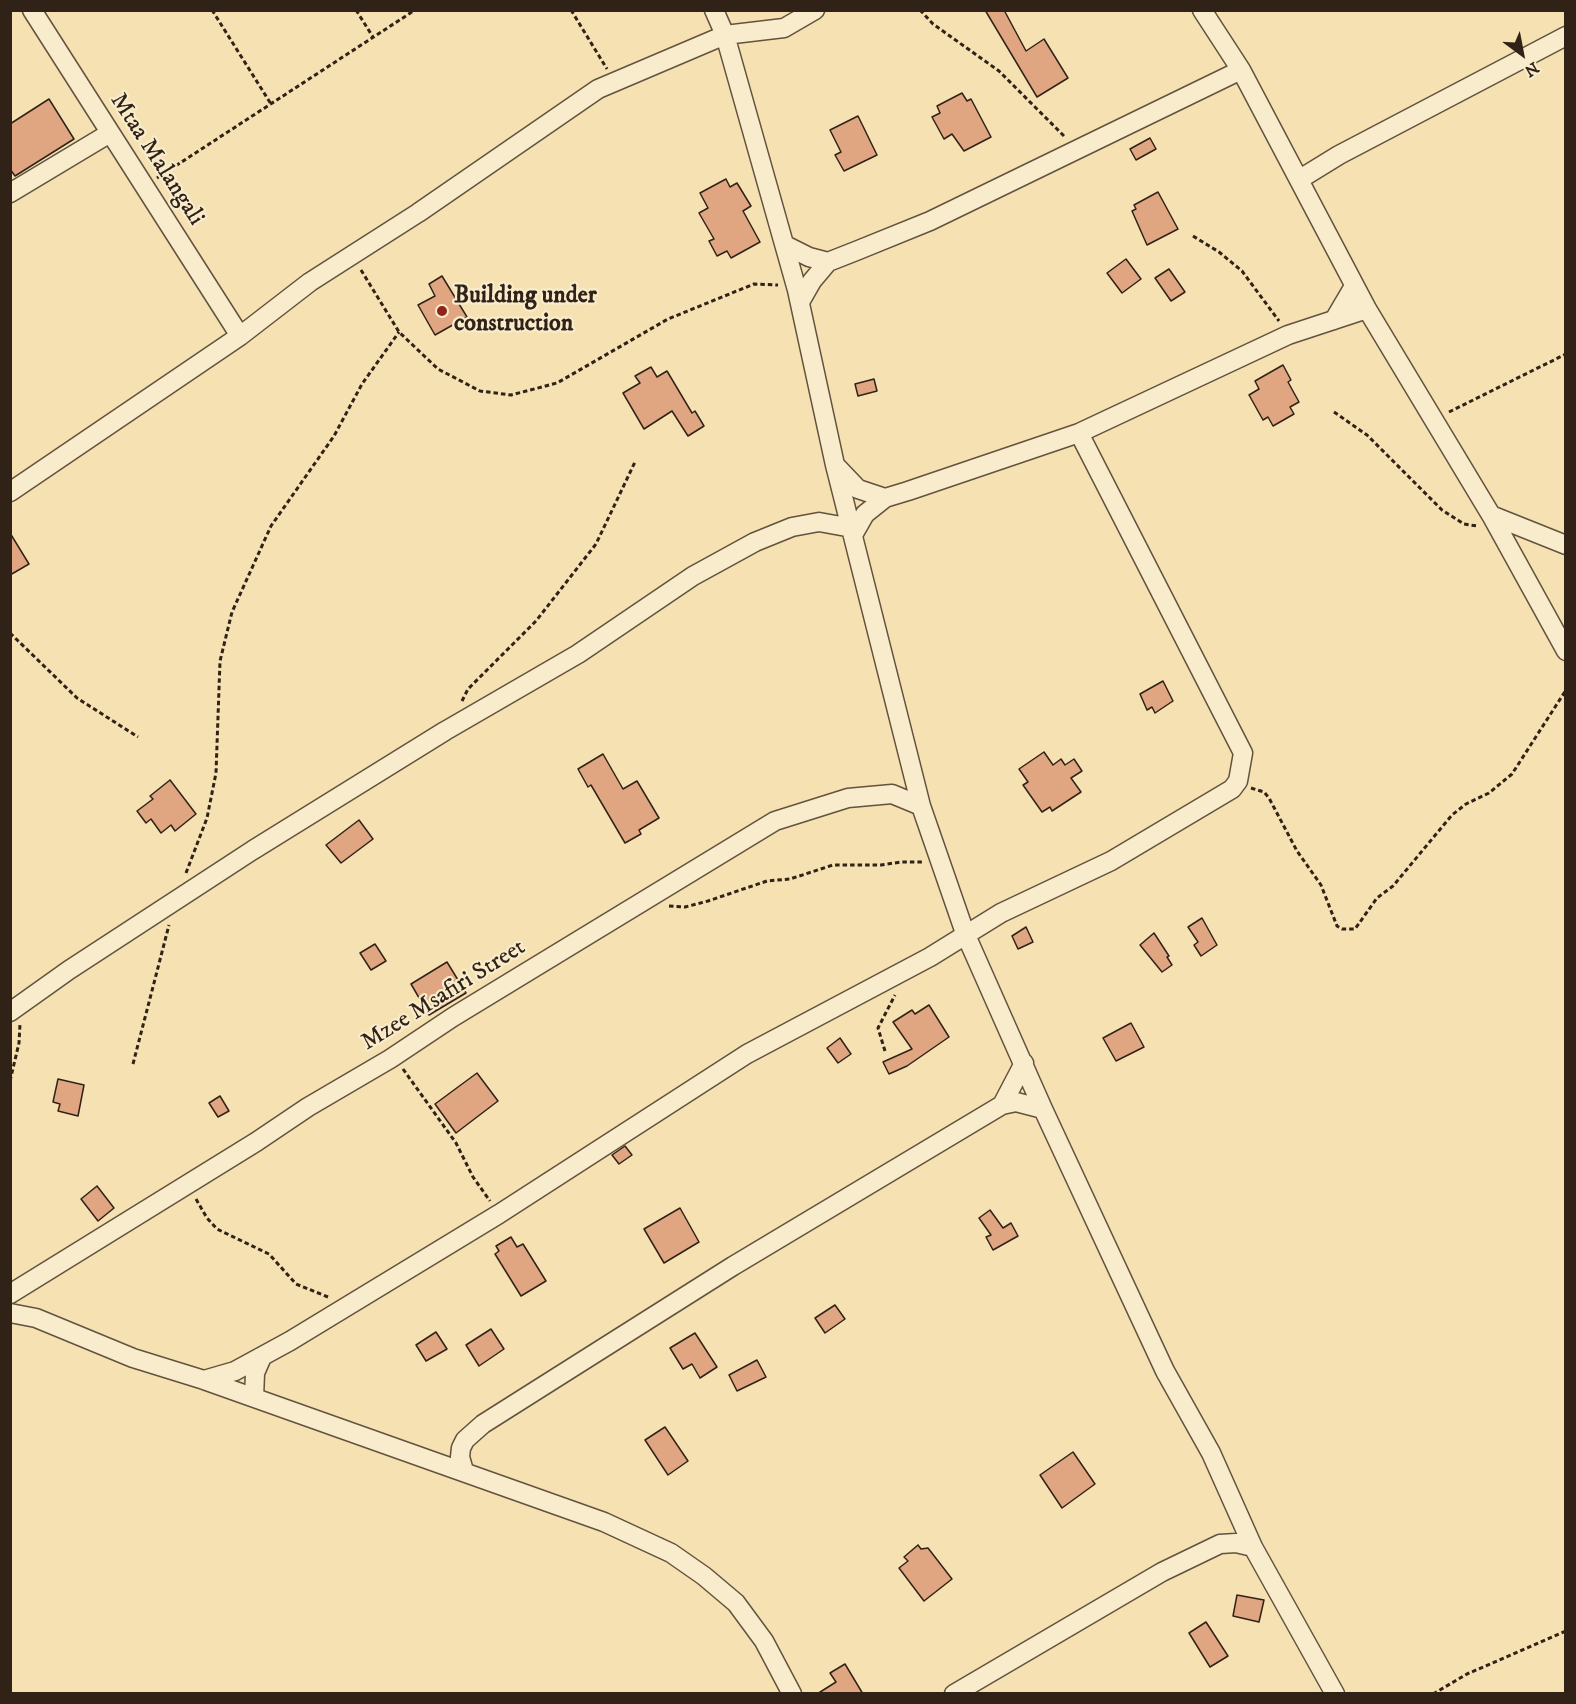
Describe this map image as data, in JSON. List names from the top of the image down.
{
  "streets": {
    "street": ["Mtaa Malangali", "Mzee Msafiri Street"]
  },
  "places": ["Building under construction"],
  "north": "bottom right"
}
